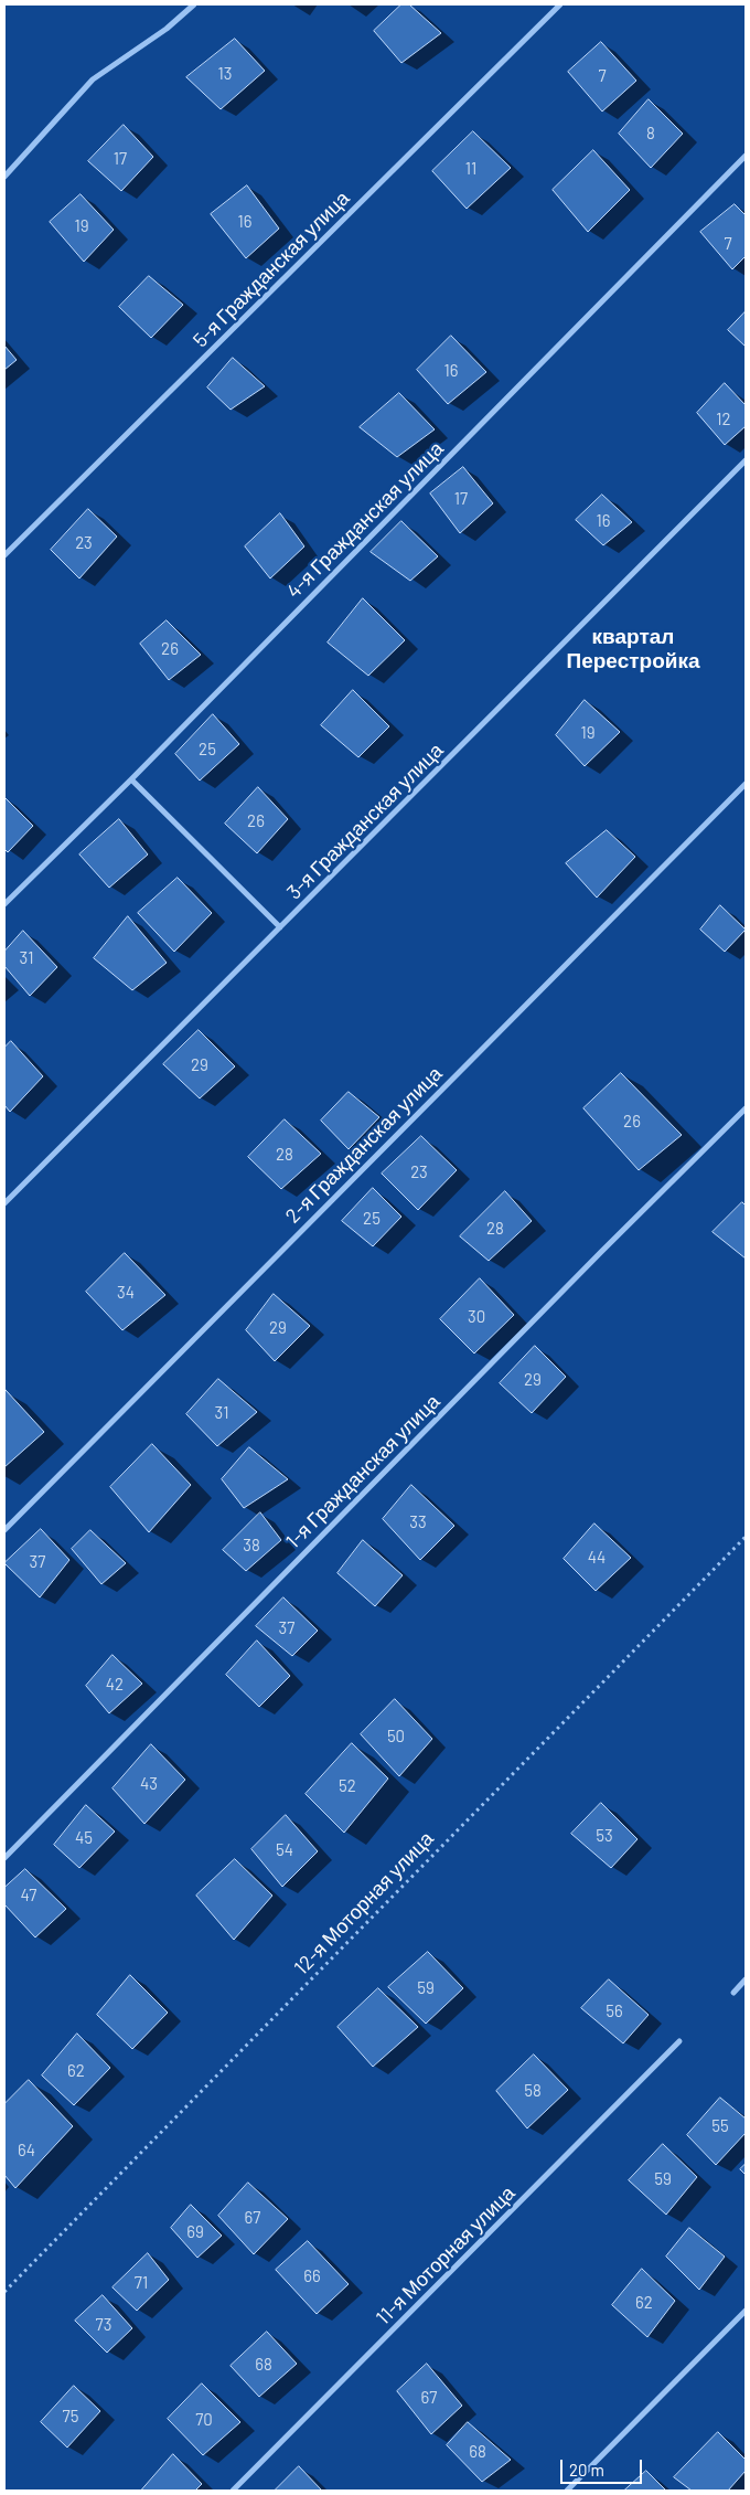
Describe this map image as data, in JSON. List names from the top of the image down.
{
  "streets": {
    "street": [
      "5-я Гражданская улица",
      "4-я Гражданская улица",
      "3-я Гражданская улица",
      "2-я Гражданская улица",
      "1-я Гражданская улица",
      "11-я Моторная улица"
    ],
    "path": ["12-я Моторная улица"]
  },
  "districts": ["квартал Перестройка"],
  "house_numbers": [
    "13",
    "7",
    "8",
    "17",
    "11",
    "16",
    "19",
    "7",
    "16",
    "12",
    "17",
    "16",
    "23",
    "26",
    "19",
    "25",
    "26",
    "31",
    "29",
    "26",
    "28",
    "23",
    "25",
    "28",
    "34",
    "30",
    "29",
    "29",
    "31",
    "33",
    "38",
    "44",
    "37",
    "37",
    "42",
    "50",
    "43",
    "52",
    "53",
    "45",
    "54",
    "47",
    "59",
    "56",
    "62",
    "58",
    "55",
    "64",
    "59",
    "67",
    "69",
    "66",
    "71",
    "62",
    "73",
    "68",
    "67",
    "75",
    "70",
    "68"
  ],
  "scale_bar": "20 m"
}
